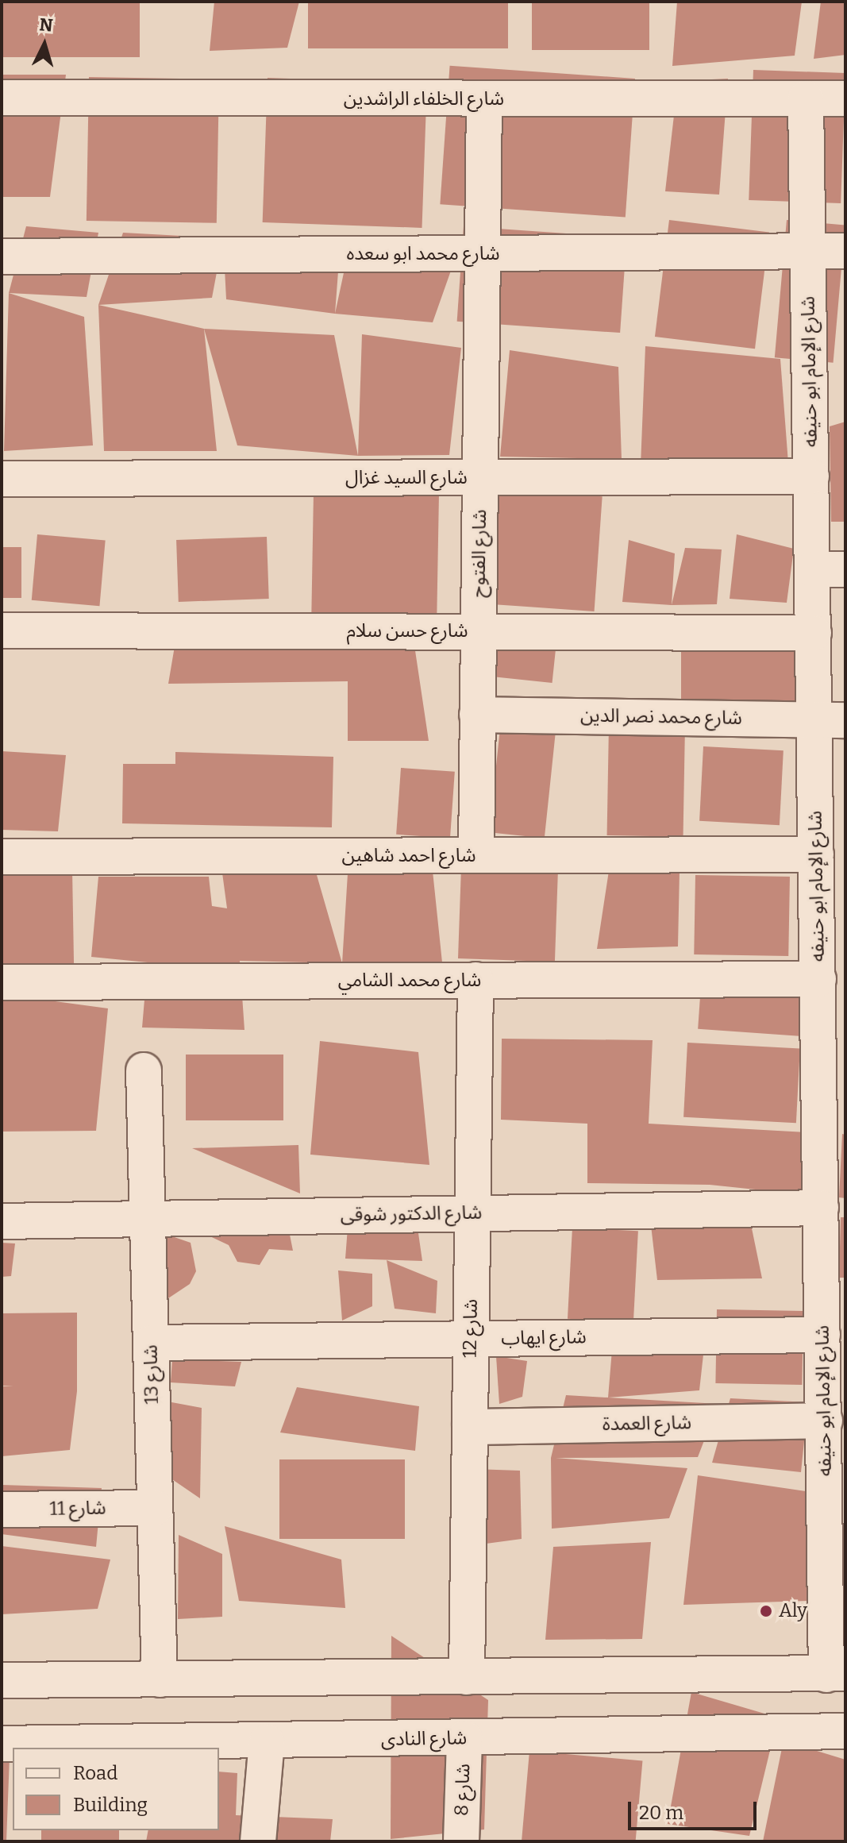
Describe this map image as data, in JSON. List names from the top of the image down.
{
  "streets": {
    "street": [
      "شارع الخلفاء الراشدين",
      "شارع محمد ابو سعده",
      "شارع الإمام ابو حنيفه",
      "شارع السيد غزال",
      "شارع الفتوح",
      "شارع حسن سلام",
      "شارع محمد نصر الدين",
      "شارع احمد شاهين",
      "شارع محمد الشامي",
      "شارع الدكتور شوقى",
      "شارع 12",
      "شارع ايهاب",
      "شارع 13",
      "شارع العمدة",
      "شارع 11",
      "شارع النادى",
      "شارع 8"
    ]
  },
  "crossings": [
    ["شارع الخلفاء الراشدين", "شارع الإمام ابو حنيفه"],
    ["شارع الخلفاء الراشدين", "شارع الفتوح"],
    ["شارع محمد ابو سعده", "شارع الإمام ابو حنيفه"],
    ["شارع محمد ابو سعده", "شارع الفتوح"],
    ["شارع الإمام ابو حنيفه", "شارع السيد غزال"],
    ["شارع الإمام ابو حنيفه", "شارع حسن سلام"],
    ["شارع الإمام ابو حنيفه", "شارع محمد نصر الدين"],
    ["شارع الإمام ابو حنيفه", "شارع احمد شاهين"],
    ["شارع الإمام ابو حنيفه", "شارع محمد الشامي"],
    ["شارع الإمام ابو حنيفه", "شارع الدكتور شوقى"],
    ["شارع الإمام ابو حنيفه", "شارع ايهاب"],
    ["شارع الإمام ابو حنيفه", "شارع العمدة"],
    ["شارع السيد غزال", "شارع الفتوح"],
    ["شارع الفتوح", "شارع حسن سلام"],
    ["شارع الفتوح", "شارع محمد نصر الدين"],
    ["شارع الفتوح", "شارع احمد شاهين"],
    ["شارع محمد الشامي", "شارع 12"],
    ["شارع الدكتور شوقى", "شارع 12"],
    ["شارع الدكتور شوقى", "شارع 13"],
    ["شارع 12", "شارع ايهاب"],
    ["شارع 12", "شارع العمدة"],
    ["شارع ايهاب", "شارع 13"],
    ["شارع 13", "شارع 11"],
    ["شارع النادى", "شارع 8"]
  ],
  "places": ["Aly"],
  "legend": ["Road", "Building"],
  "scale_bar": "20 m",
  "north": "top"
}
